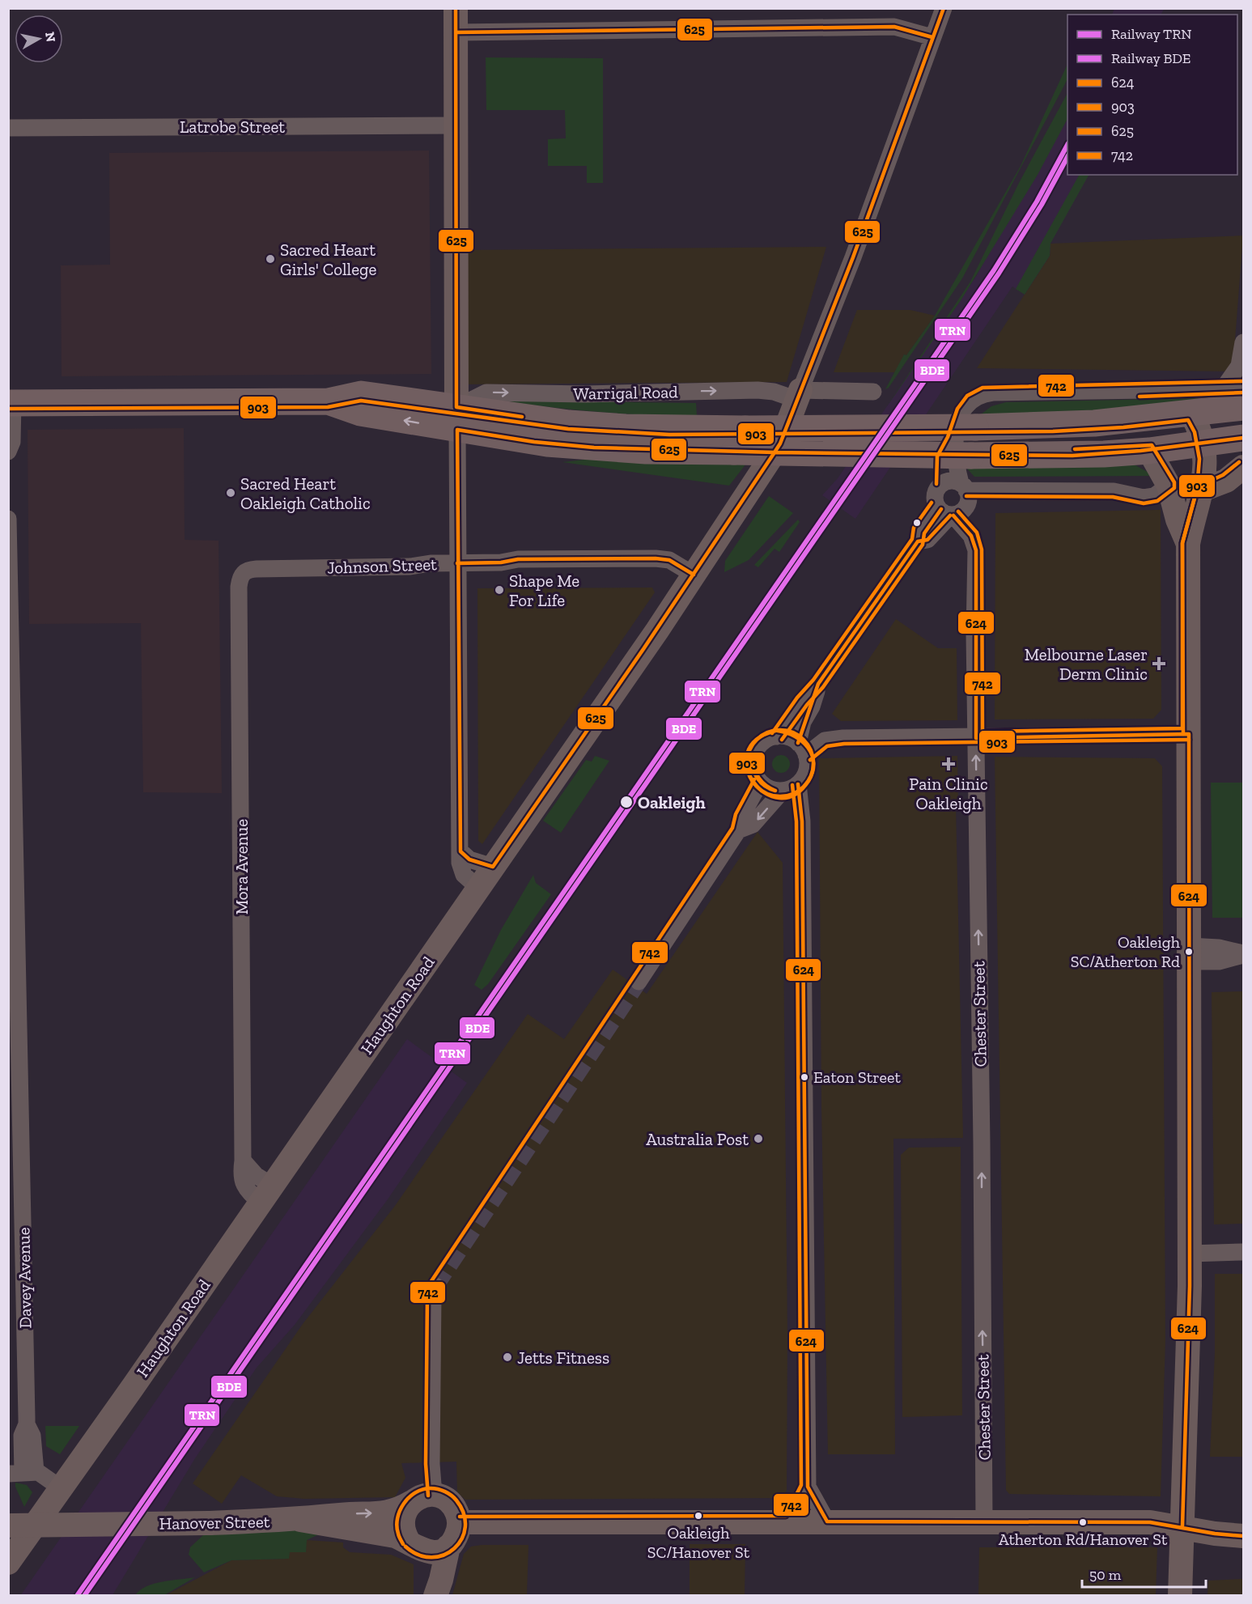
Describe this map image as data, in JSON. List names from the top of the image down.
{
  "streets": {
    "highway": ["Warrigal Road"],
    "street": [
      "Latrobe Street",
      "Johnson Street",
      "Mora Avenue",
      "Haughton Road",
      "Chester Street",
      "Davey Avenue",
      "Hanover Street"
    ]
  },
  "crossings": [
    ["Warrigal Road", "Haughton Road"],
    ["Johnson Street", "Mora Avenue"],
    ["Johnson Street", "Haughton Road"],
    ["Mora Avenue", "Haughton Road"]
  ],
  "one_way": ["Chester Street"],
  "places": {
    "other": [
      "Sacred Heart Girls' College",
      "Sacred Heart Oakleigh Catholic",
      "Shape Me For Life",
      "Oakleigh",
      "Oakleigh SC/Atherton Rd",
      "Eaton Street",
      "Australia Post",
      "Jetts Fitness",
      "Oakleigh SC/Hanover St",
      "Atherton Rd/Hanover St"
    ],
    "health": ["Melbourne Laser Derm Clinic", "Pain Clinic Oakleigh"]
  },
  "lines": [
    "transit line 625",
    "rail line TRN",
    "rail line BDE",
    "transit line 742",
    "transit line 903",
    "transit line 624"
  ],
  "legend": [
    "Railway TRN",
    "Railway BDE",
    "624",
    "903",
    "625",
    "742"
  ],
  "scale_bar": "50 m",
  "north": "right"
}
